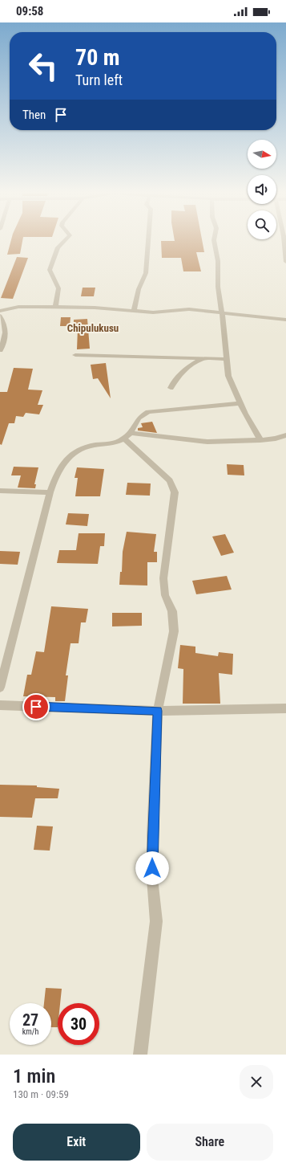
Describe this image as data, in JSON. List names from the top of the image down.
{
  "districts": ["Chipulukusu"],
  "north": "right",
  "page": {
    "status": "09:58",
    "turn": ["70 m", "Turn left"],
    "then": "Then",
    "speed": "27 km/h",
    "limit": "30",
    "heading": ["1 min", "130 m · 09:59"],
    "buttons": ["Exit", "Share"]
  }
}
